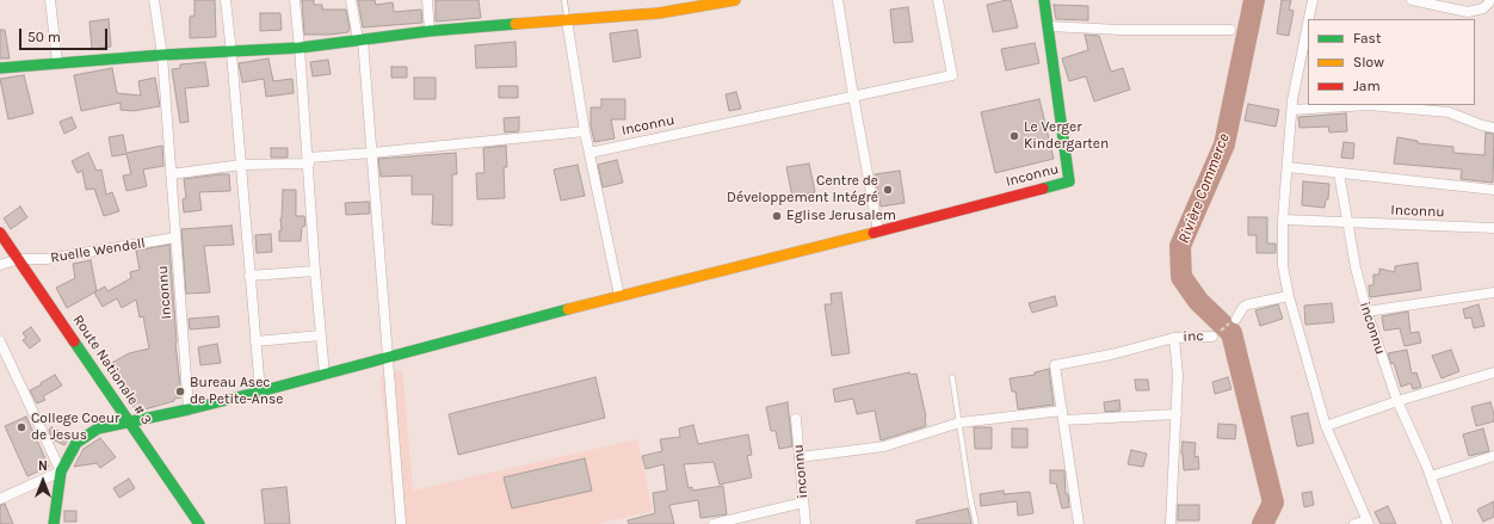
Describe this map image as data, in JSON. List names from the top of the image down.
{
  "streets": {
    "street": [
      "Inconnu",
      "Ruelle Wendell",
      "inconnu",
      "inc",
      "Route Nationale # 3"
    ]
  },
  "crossings": [
    ["Inconnu", "Ruelle Wendell"],
    ["Inconnu", "inconnu"],
    ["Inconnu", "Route Nationale # 3"],
    ["Ruelle Wendell", "Route Nationale # 3"]
  ],
  "water": ["Rivière Commerce"],
  "places": [
    "Le Verger Kindergarten",
    "Centre de Développement Intégré",
    "Eglise Jerusalem",
    "Bureau Asec de Petite-Anse",
    "College Coeur de Jesus"
  ],
  "legend": ["Fast", "Slow", "Jam"],
  "scale_bar": "50 m",
  "north": "top"
}
